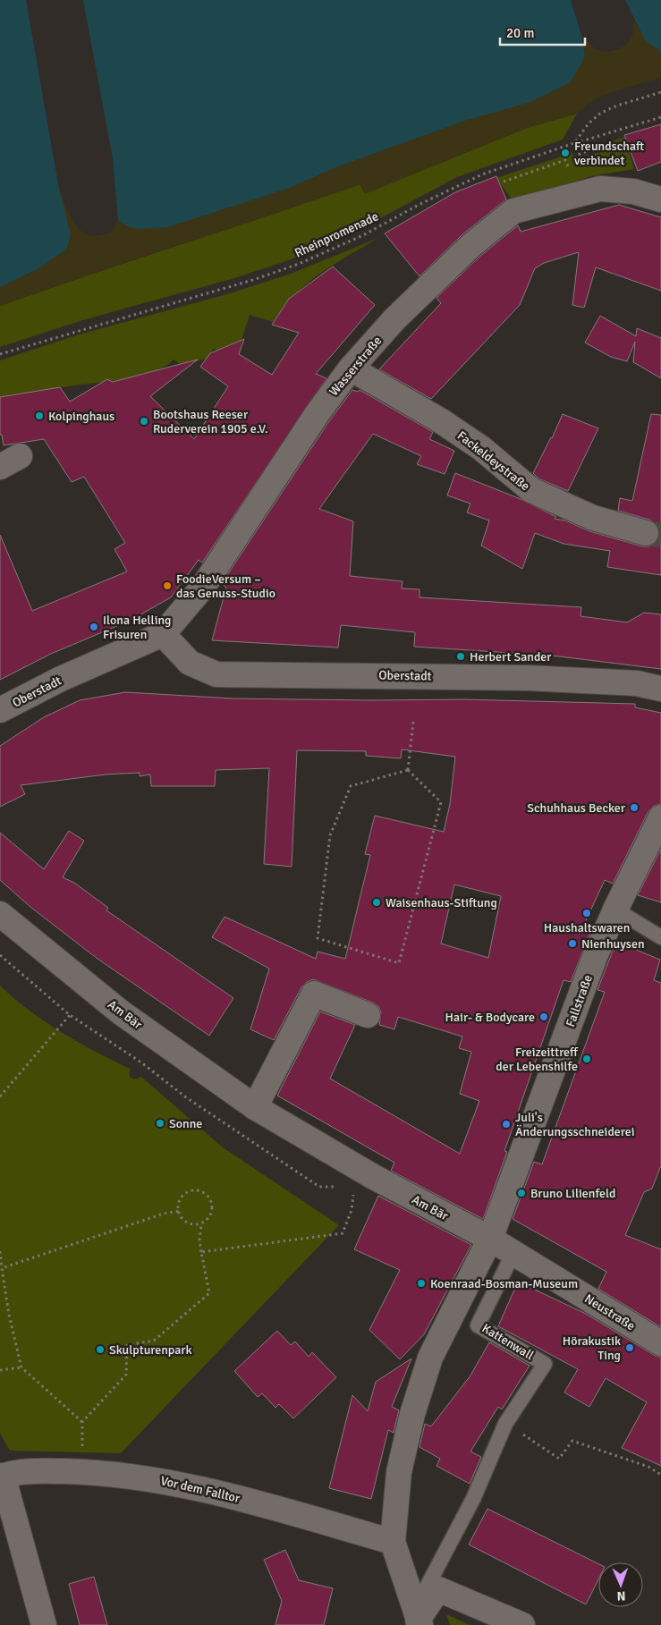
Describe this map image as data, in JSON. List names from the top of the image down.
{
  "streets": {
    "street": [
      "Wasserstraße",
      "Fackeldeystraße",
      "Oberstadt",
      "Fallstraße",
      "Am Bär",
      "Neustraße",
      "Vor dem Falltor"
    ],
    "lane": ["Kattenwall"],
    "path": ["Rheinpromenade"]
  },
  "crossings": [
    ["Wasserstraße", "Fackeldeystraße"],
    ["Wasserstraße", "Oberstadt"],
    ["Fallstraße", "Am Bär"],
    ["Fallstraße", "Neustraße"],
    ["Am Bär", "Neustraße"],
    ["Neustraße", "Kattenwall"]
  ],
  "places": [
    "Freundschaft verbindet",
    "Kolpinghaus",
    "Bootshaus Reeser Ruderverein 1905 e.V.",
    "FoodieVersum – das Genuss-Studio",
    "Ilona Helling Frisuren",
    "Herbert Sander",
    "Schuhhaus Becker",
    "Waisenhaus-Stiftung",
    "Haushaltswaren",
    "Nienhuysen",
    "Hair- & Bodycare",
    "Freizeittreff der Lebenshilfe",
    "Sonne",
    "Juli's Änderungsschneiderei",
    "Bruno Lilienfeld",
    "Koenraad-Bosman-Museum",
    "Hörakustik Ting",
    "Skulpturenpark"
  ],
  "scale_bar": "20 m",
  "north": "bottom"
}
